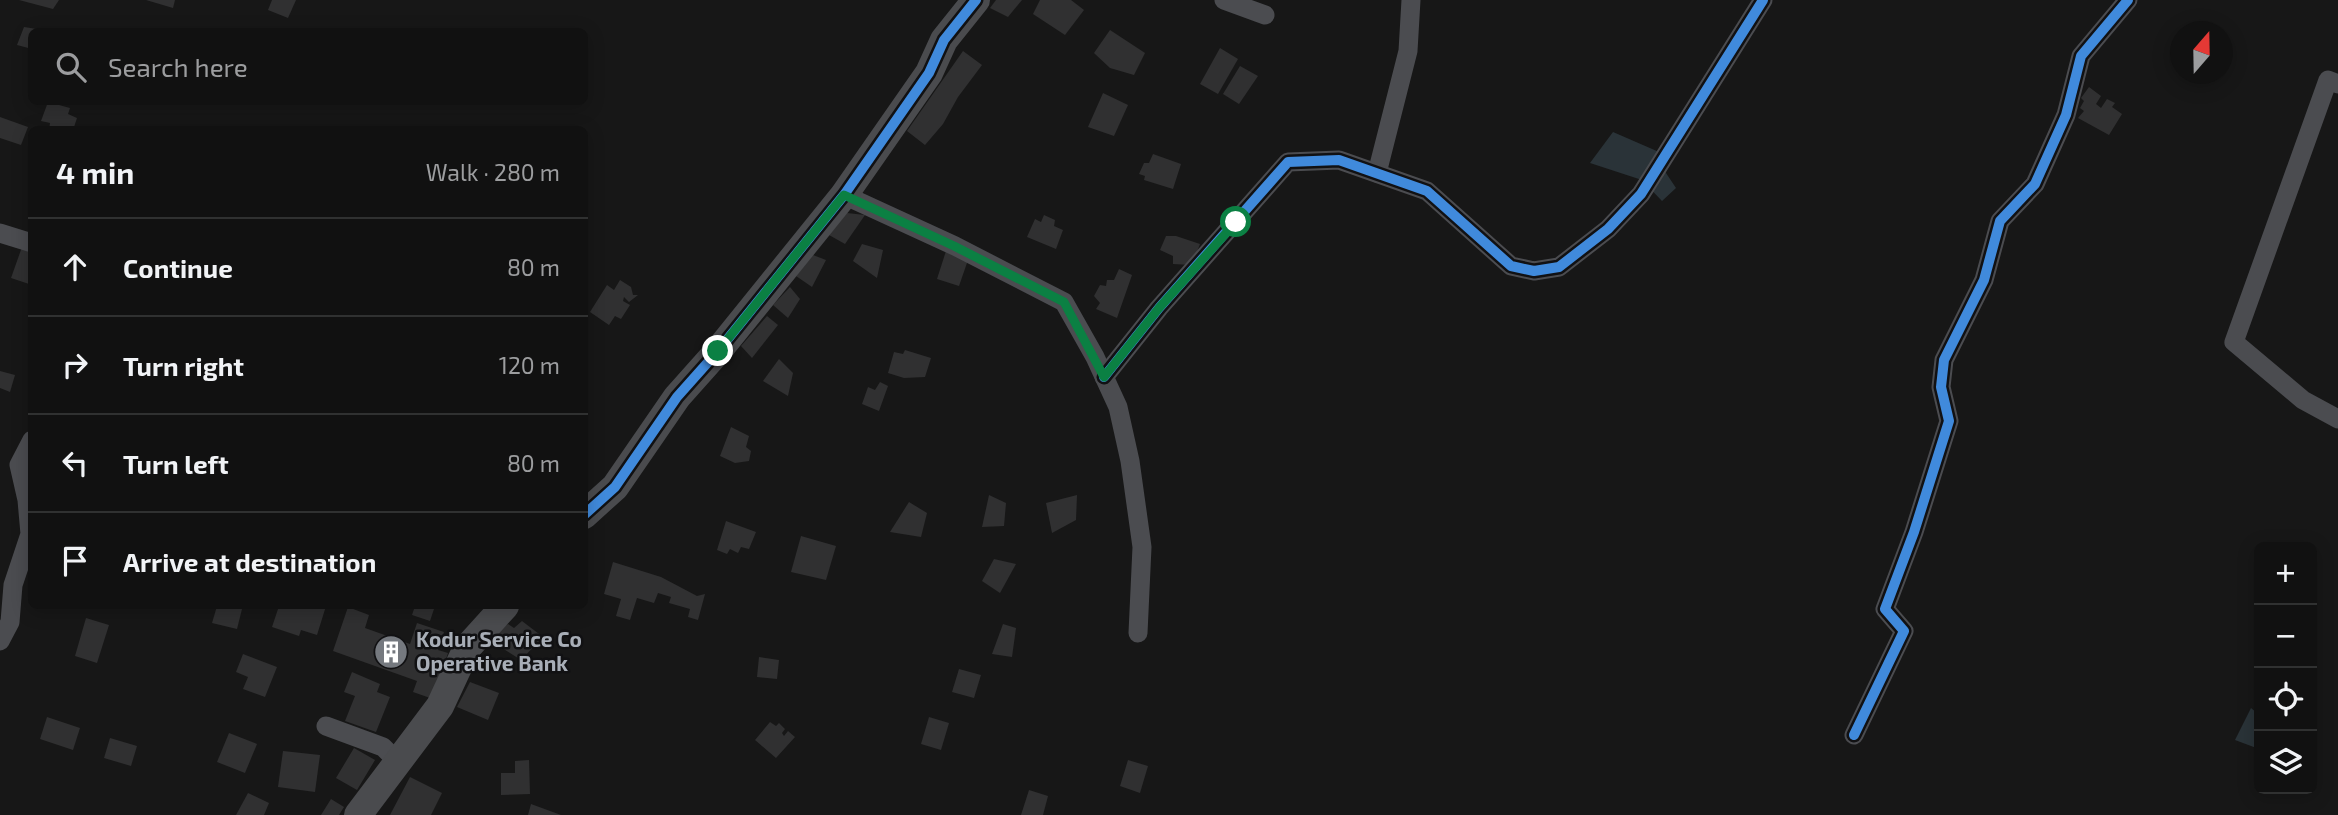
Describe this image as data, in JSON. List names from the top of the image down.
{
  "places": {
    "building": ["Kodur Service Co Operative Bank"]
  },
  "north": "top",
  "page": {
    "search": "Search here",
    "heading": ["4 min", "Walk · 280 m"],
    "list": [
      ["Continue", "80 m"],
      ["Turn right", "120 m"],
      ["Turn left", "80 m"],
      "Arrive at destination"
    ],
    "map_buttons": ["+", "−"]
  }
}
